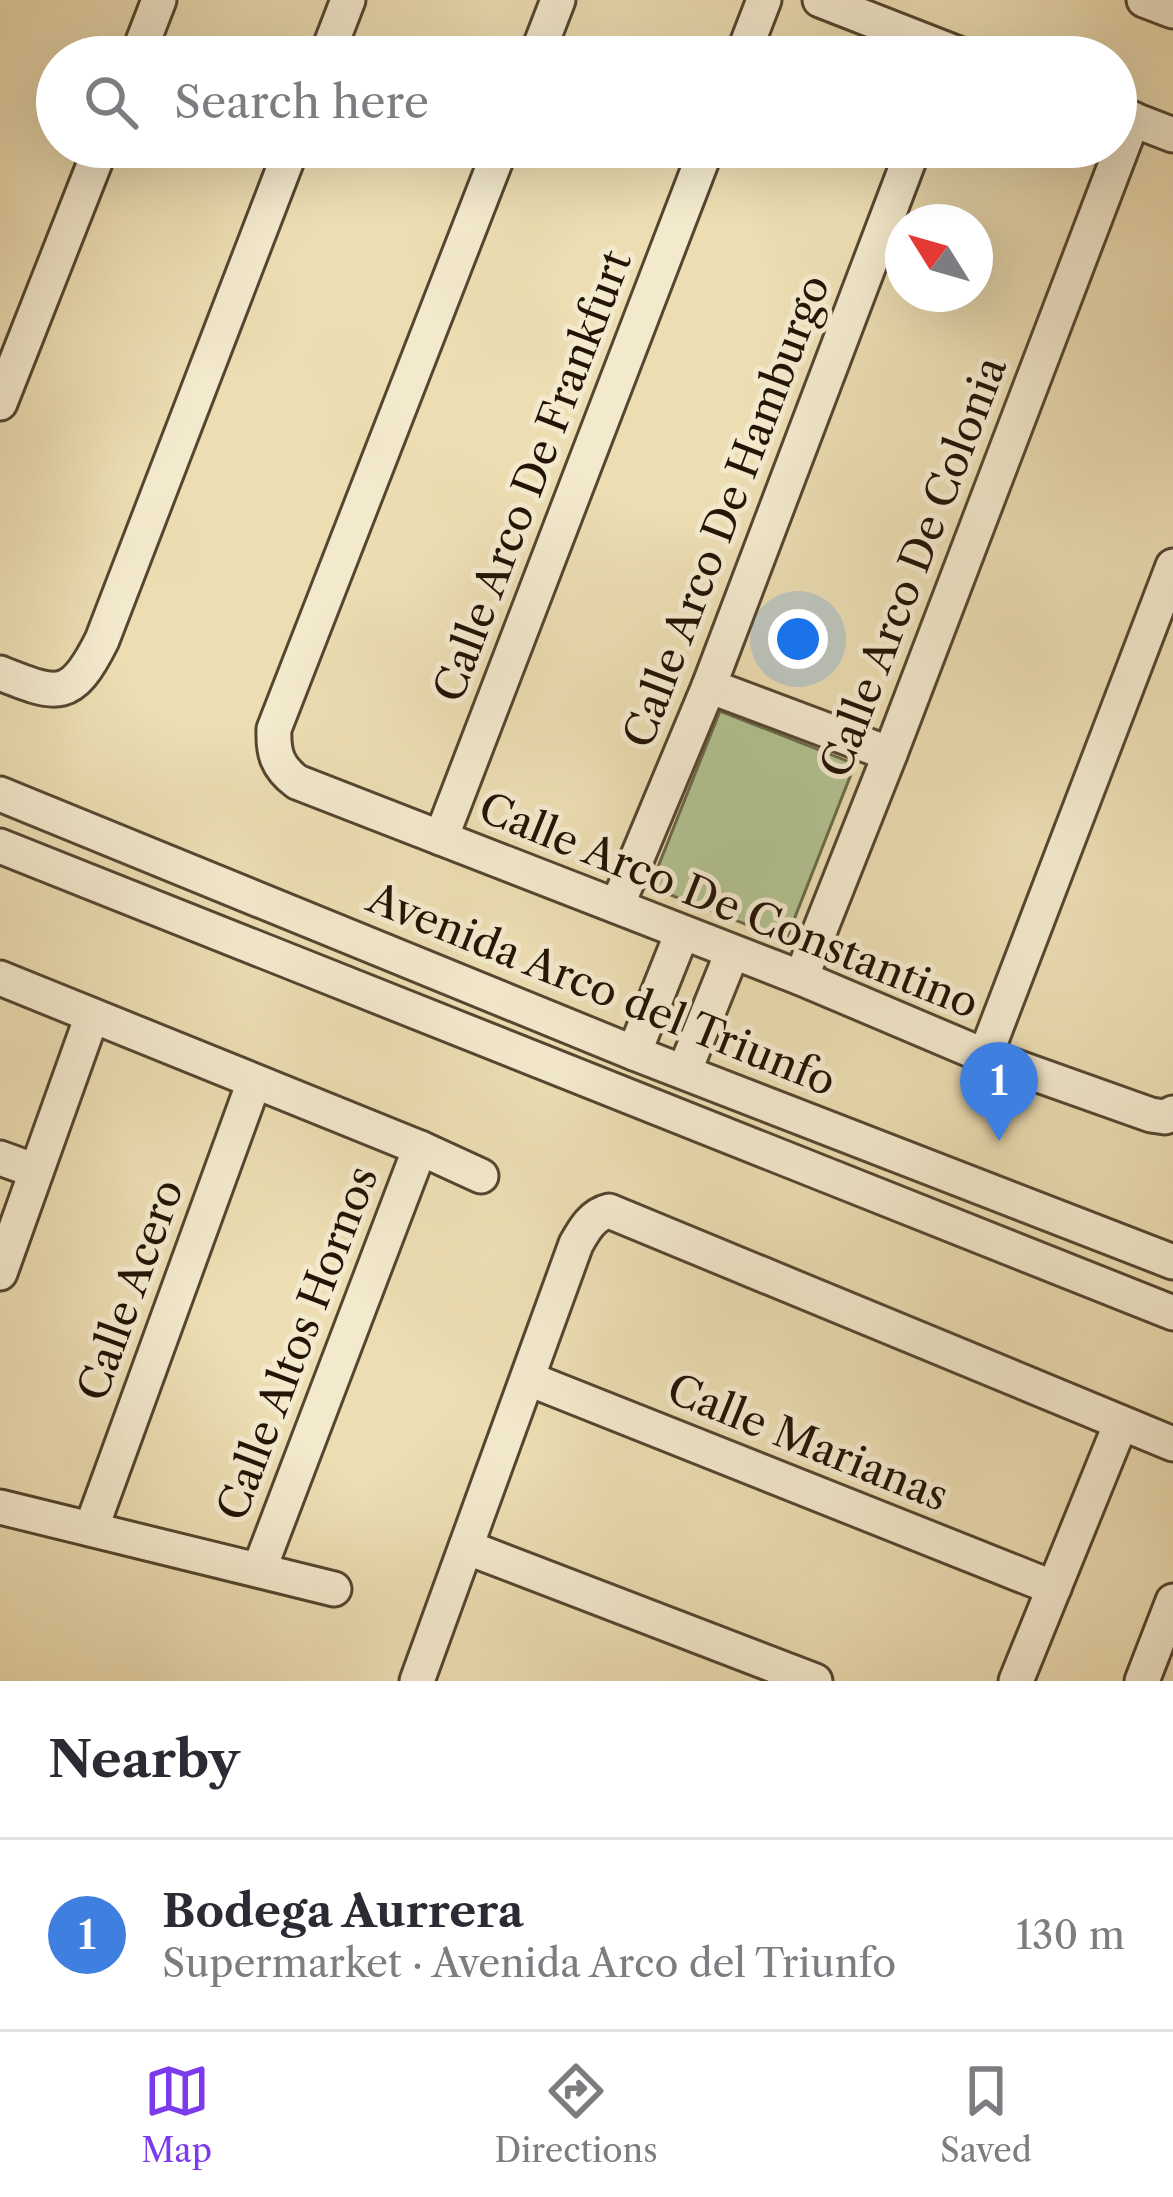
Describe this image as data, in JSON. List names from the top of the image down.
{
  "streets": {
    "street": [
      "Calle Arco De Frankfurt",
      "Calle Arco De Hamburgo",
      "Calle Arco De Colonia",
      "Calle Arco De Constantino",
      "Avenida Arco del Triunfo",
      "Calle Acero",
      "Calle Altos Hornos",
      "Calle Marianas"
    ]
  },
  "crossings": [
    ["Calle Arco De Frankfurt", "Calle Arco De Constantino"],
    ["Calle Arco De Hamburgo", "Calle Arco De Constantino"],
    ["Calle Arco De Colonia", "Calle Arco De Constantino"],
    ["Calle Acero", "Calle Altos Hornos"]
  ],
  "north": "top left",
  "page": {
    "search": "Search here",
    "pins": "1",
    "heading": "Nearby",
    "list": [
      {
        "mark": "1",
        "name": "Bodega Aurrera",
        "note": "Supermarket · Avenida Arco del Triunfo",
        "value": "130 m"
      }
    ],
    "nav": ["Map", "Directions", "Saved"]
  }
}
